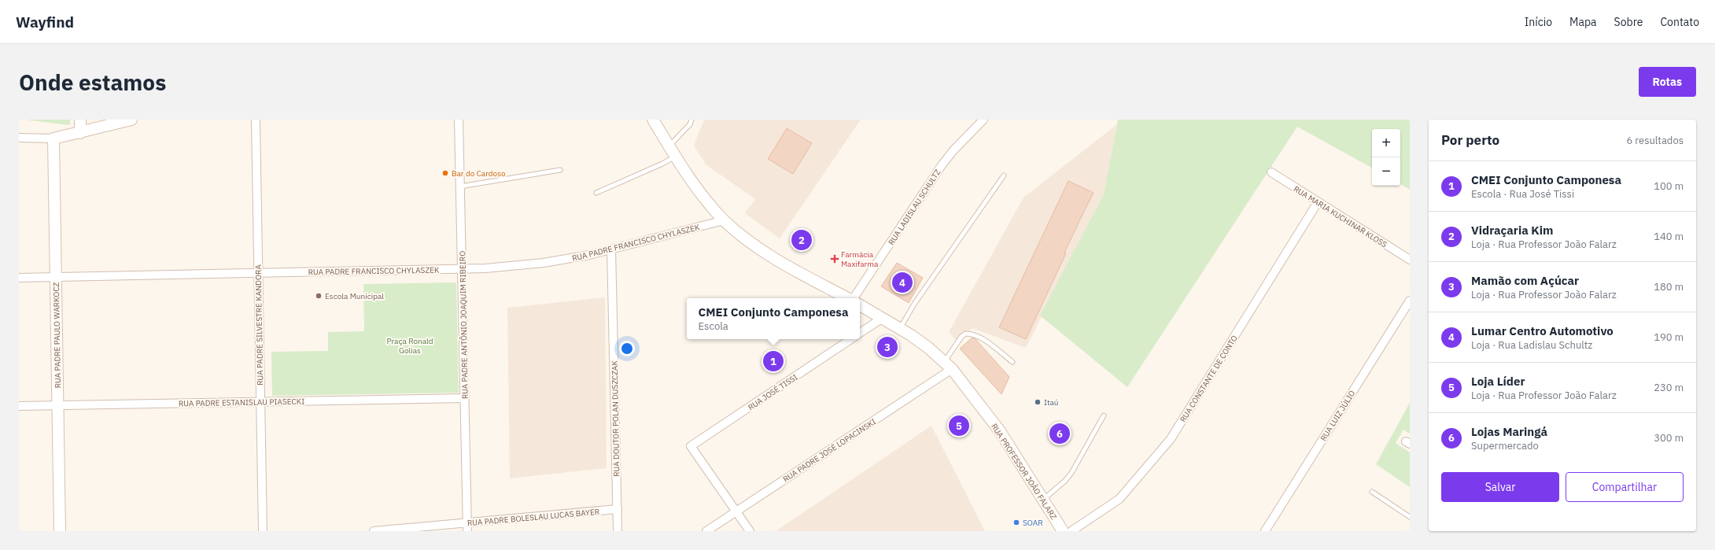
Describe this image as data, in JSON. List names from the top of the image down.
{
  "streets": {
    "main road": ["RUA PADRE PAULO WARKOCZ", "RUA PROFESSOR JOÃO FALARZ"],
    "street": [
      "RUA LADISLAU SCHULTZ",
      "RUA MARIA KUCHINAR KLOSS",
      "RUA PADRE FRANCISCO CHYLASZEK",
      "RUA PADRE SILVESTRE KANDORA",
      "RUA PADRE ANTÔNIO JOAQUIM RIBEIRO",
      "RUA CONSTANTE DE CONTO",
      "RUA JOSÉ TISSI",
      "RUA PADRE ESTANISLAU PIASECKI",
      "RUA LUIZ JÚLIO",
      "RUA DOUTOR POLAN DUSZCZAK",
      "RUA PADRE JOSÉ LOPACINSKI",
      "RUA PADRE BOLESLAU LUCAS BAYER"
    ]
  },
  "crossings": [
    ["RUA MARIA KUCHINAR KLOSS", "RUA CONSTANTE DE CONTO"],
    ["RUA PADRE FRANCISCO CHYLASZEK", "RUA PADRE SILVESTRE KANDORA"],
    ["RUA PADRE FRANCISCO CHYLASZEK", "RUA PADRE ANTÔNIO JOAQUIM RIBEIRO"],
    ["RUA PADRE FRANCISCO CHYLASZEK", "RUA PADRE PAULO WARKOCZ"],
    ["RUA PADRE FRANCISCO CHYLASZEK", "RUA DOUTOR POLAN DUSZCZAK"],
    ["RUA PADRE SILVESTRE KANDORA", "RUA PADRE ESTANISLAU PIASECKI"],
    ["RUA PADRE ANTÔNIO JOAQUIM RIBEIRO", "RUA PADRE ESTANISLAU PIASECKI"],
    ["RUA PADRE ANTÔNIO JOAQUIM RIBEIRO", "RUA PADRE BOLESLAU LUCAS BAYER"],
    ["RUA PADRE PAULO WARKOCZ", "RUA PADRE ESTANISLAU PIASECKI"],
    ["RUA JOSÉ TISSI", "RUA PADRE JOSÉ LOPACINSKI"],
    ["RUA DOUTOR POLAN DUSZCZAK", "RUA PADRE BOLESLAU LUCAS BAYER"],
    ["RUA PADRE JOSÉ LOPACINSKI", "RUA PROFESSOR JOÃO FALARZ"]
  ],
  "parks": ["Praça Ronald Golias"],
  "places": {
    "other": [
      "Bar do Cardoso",
      "Escola Municipal",
      "Itaú",
      "SOAR"
    ],
    "health": ["Farmácia Maxifarma"]
  },
  "page": {
    "header": "Wayfind",
    "nav": [
      "Início",
      "Mapa",
      "Sobre",
      "Contato"
    ],
    "buttons": [
      "Rotas",
      ["Salvar", "Compartilhar"]
    ],
    "title": "Onde estamos",
    "heading": ["Por perto", "6 resultados"],
    "map_buttons": ["+", "−"],
    "list": [
      {
        "mark": "1",
        "name": "CMEI Conjunto Camponesa",
        "note": "Escola · Rua José Tissi",
        "value": "100 m"
      },
      {
        "mark": "2",
        "name": "Vidraçaria Kim",
        "note": "Loja · Rua Professor João Falarz",
        "value": "140 m"
      },
      {
        "mark": "3",
        "name": "Mamão com Açúcar",
        "note": "Loja · Rua Professor João Falarz",
        "value": "180 m"
      },
      {
        "mark": "4",
        "name": "Lumar Centro Automotivo",
        "note": "Loja · Rua Ladislau Schultz",
        "value": "190 m"
      },
      {
        "mark": "5",
        "name": "Loja Líder",
        "note": "Loja · Rua Professor João Falarz",
        "value": "230 m"
      },
      {
        "mark": "6",
        "name": "Lojas Maringá",
        "note": "Supermercado",
        "value": "300 m"
      }
    ],
    "pins": [
      "2",
      "4",
      "3",
      "1",
      "5",
      "6"
    ],
    "popup": ["CMEI Conjunto Camponesa", "Escola"]
  }
}
